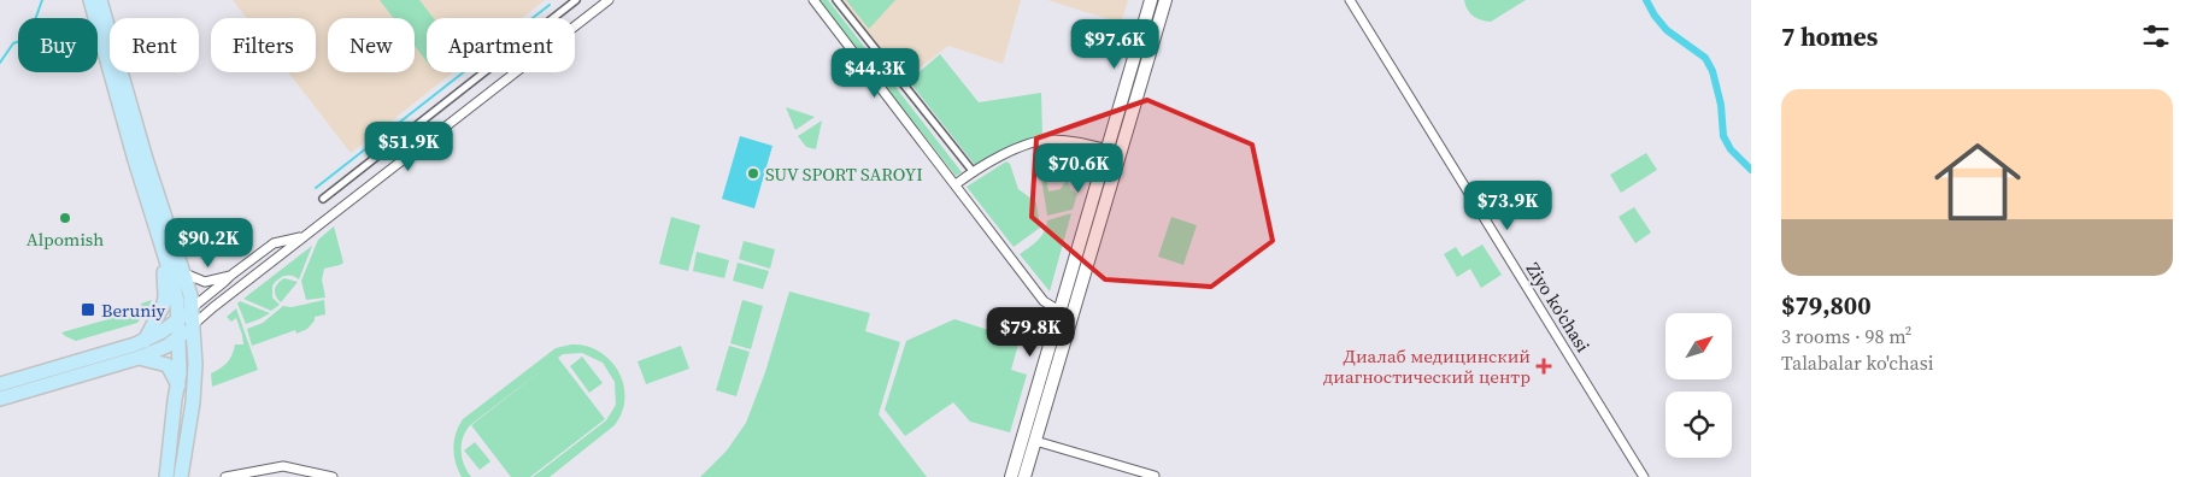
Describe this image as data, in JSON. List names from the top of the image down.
{
  "streets": {
    "street": ["Ziyo ko'chasi"]
  },
  "places": {
    "other": ["SUV SPORT SAROYI", "Alpomish"],
    "transit": ["Beruniy"],
    "health": ["Диалаб медицинский диагностический центр"]
  },
  "north": "top right",
  "page": {
    "heading": "7 homes",
    "chip": [
      "Buy",
      "Rent",
      "Filters",
      "New",
      "Apartment"
    ],
    "price": [
      "$97.6K",
      "$44.3K",
      "$51.9K",
      "$70.6K",
      "$73.9K",
      "$90.2K",
      "$79.8K"
    ],
    "list": [
      {
        "name": "$79,800",
        "note": "3 rooms · 98 m² · Talabalar ko'chasi"
      }
    ]
  }
}
